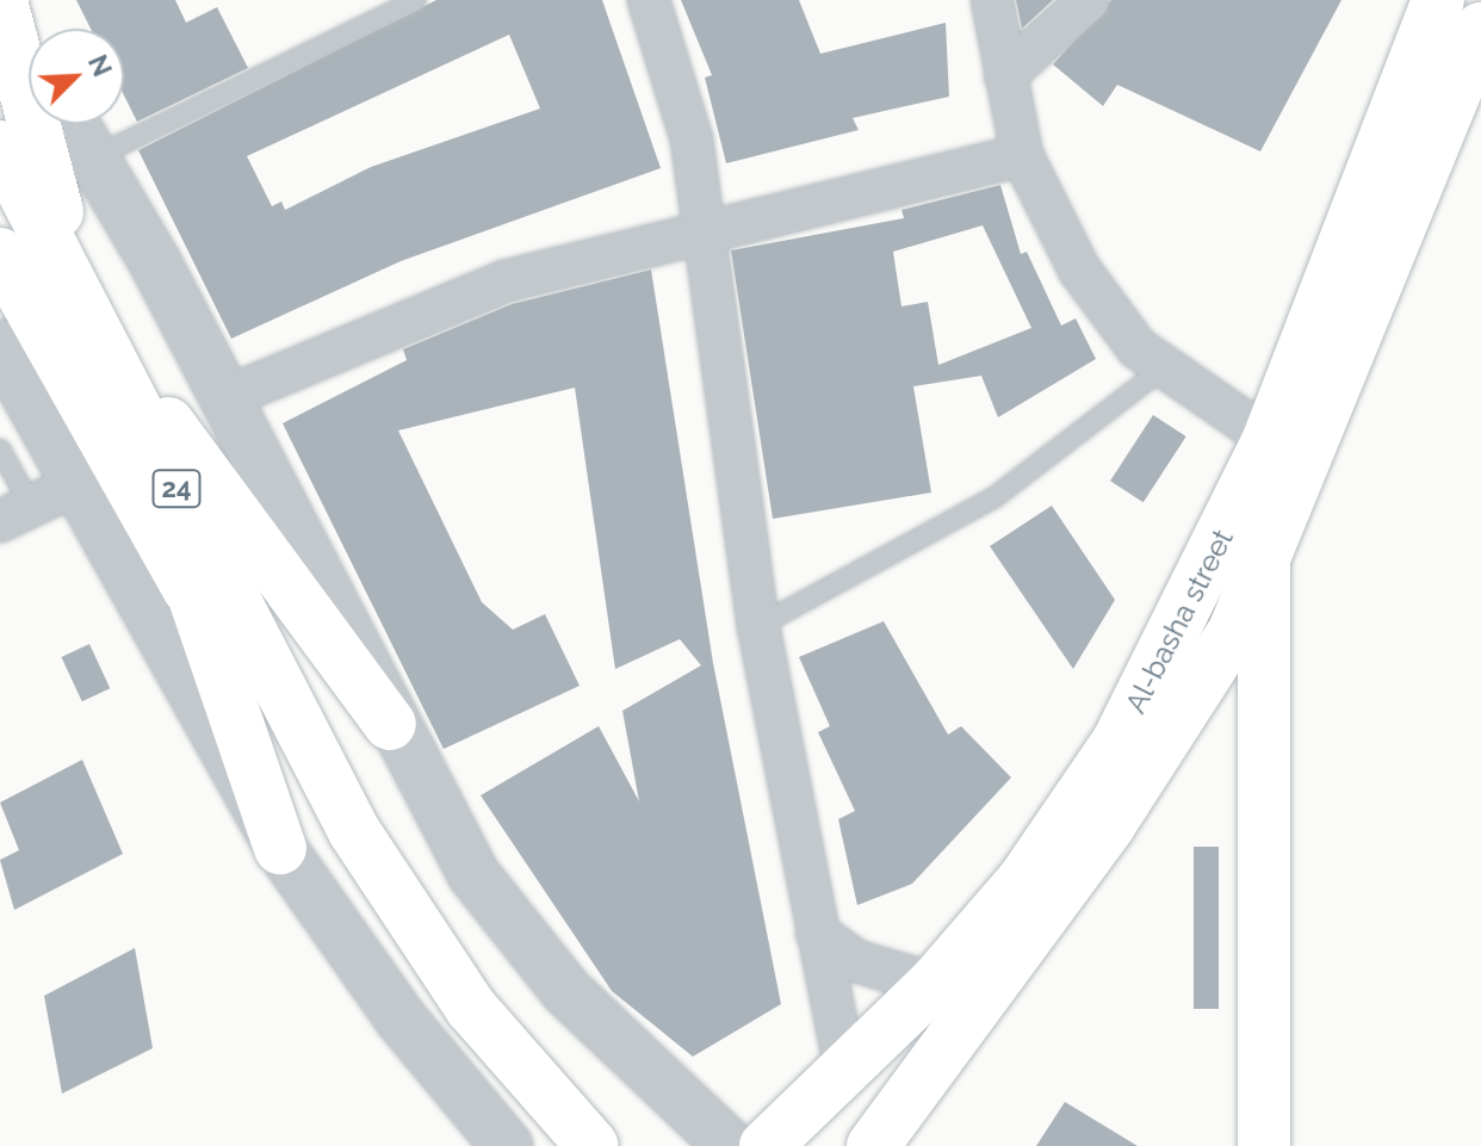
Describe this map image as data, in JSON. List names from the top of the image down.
{
  "streets": {
    "main road": ["24", "Al-basha street"]
  },
  "north": "top right"
}
